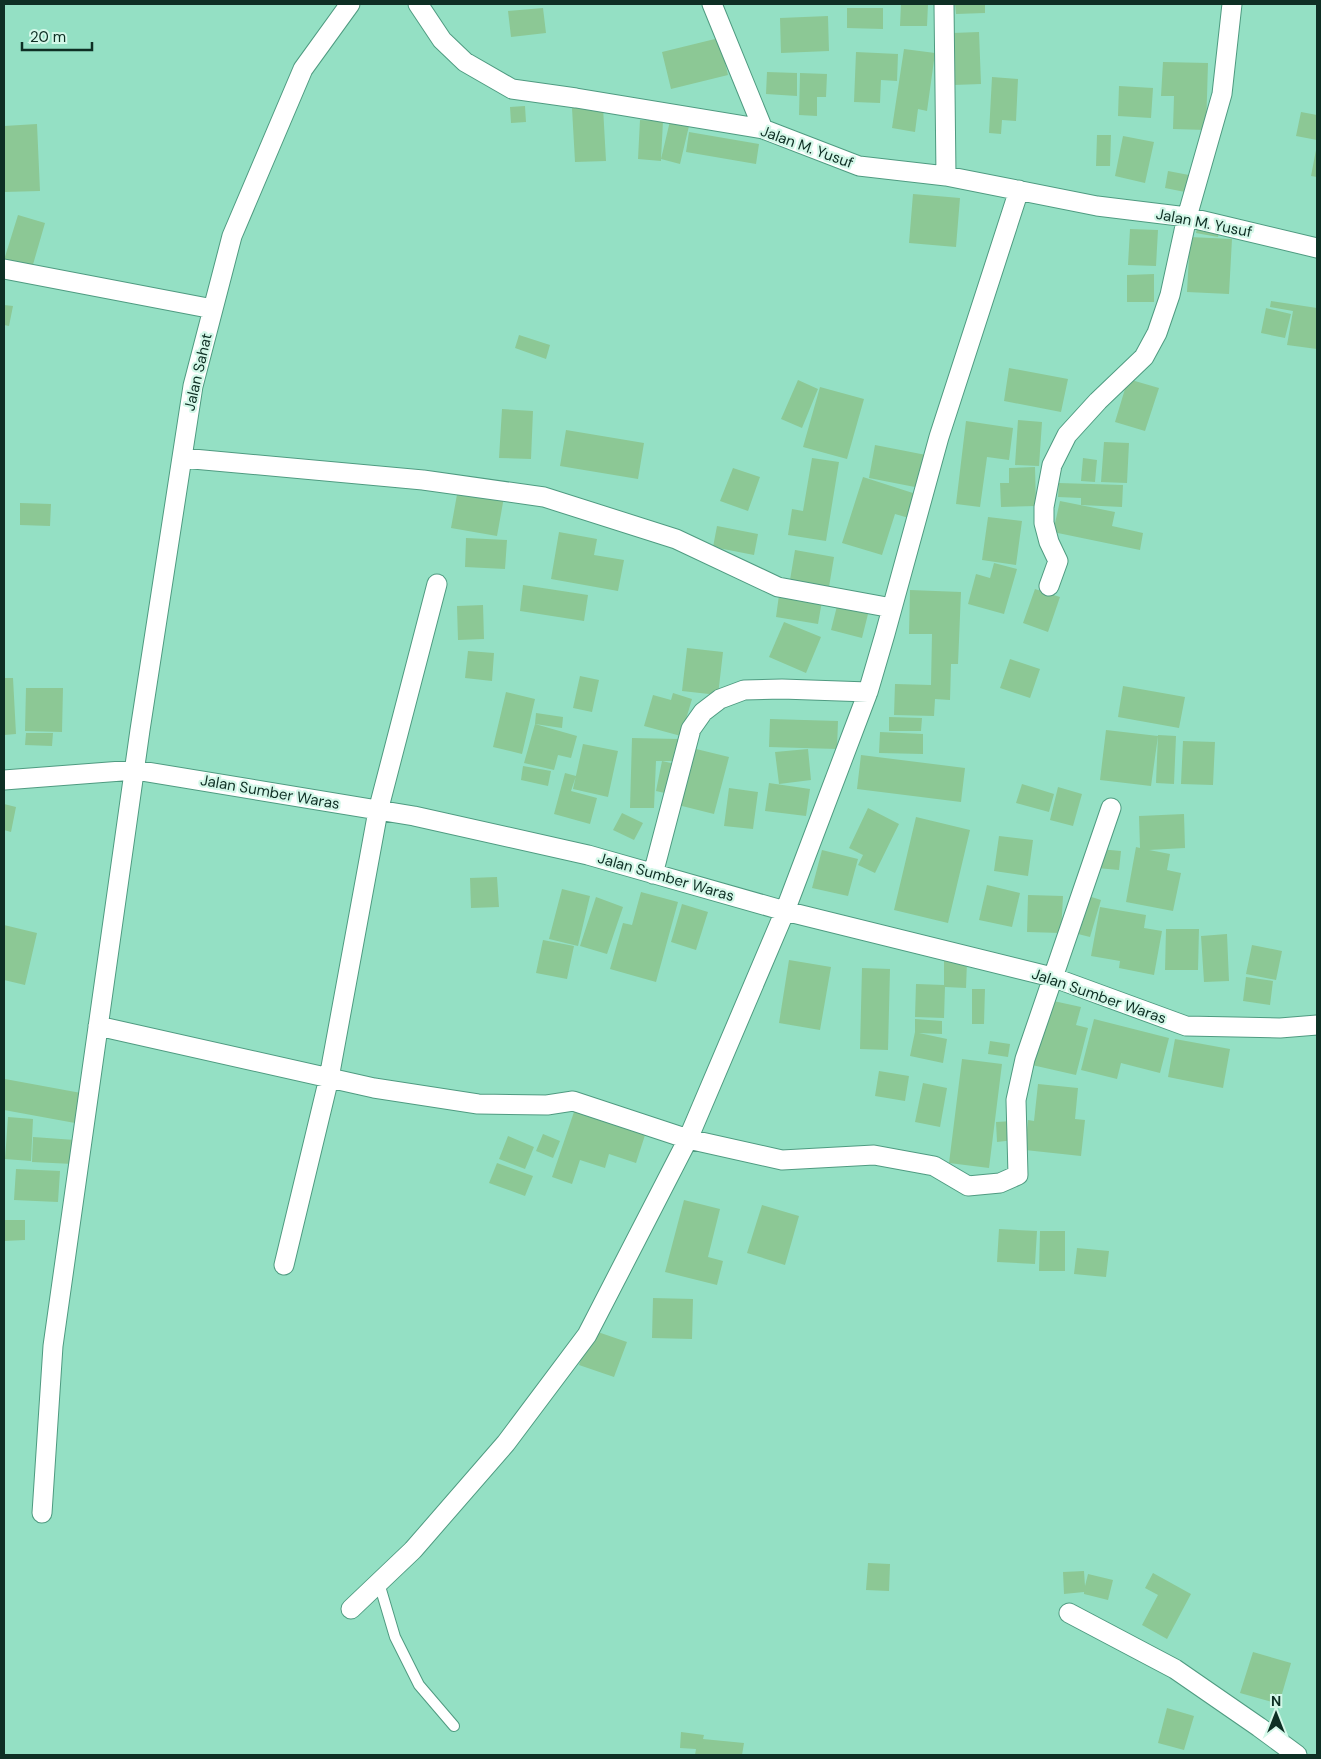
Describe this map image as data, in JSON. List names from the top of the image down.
{
  "streets": {
    "street": ["Jalan M. Yusuf", "Jalan Sahat", "Jalan Sumber Waras"]
  },
  "crossings": [
    ["Jalan Sahat", "Jalan Sumber Waras"]
  ],
  "scale_bar": "20 m",
  "north": "top"
}
